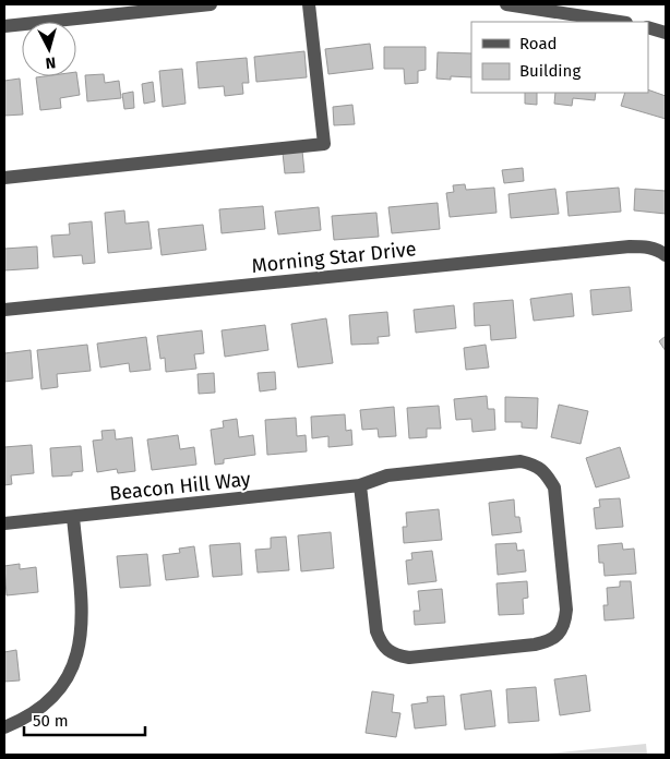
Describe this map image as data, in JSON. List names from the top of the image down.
{
  "streets": {
    "street": ["Morning Star Drive", "Beacon Hill Way"]
  },
  "legend": ["Road", "Building"],
  "scale_bar": "50 m",
  "north": "bottom"
}
